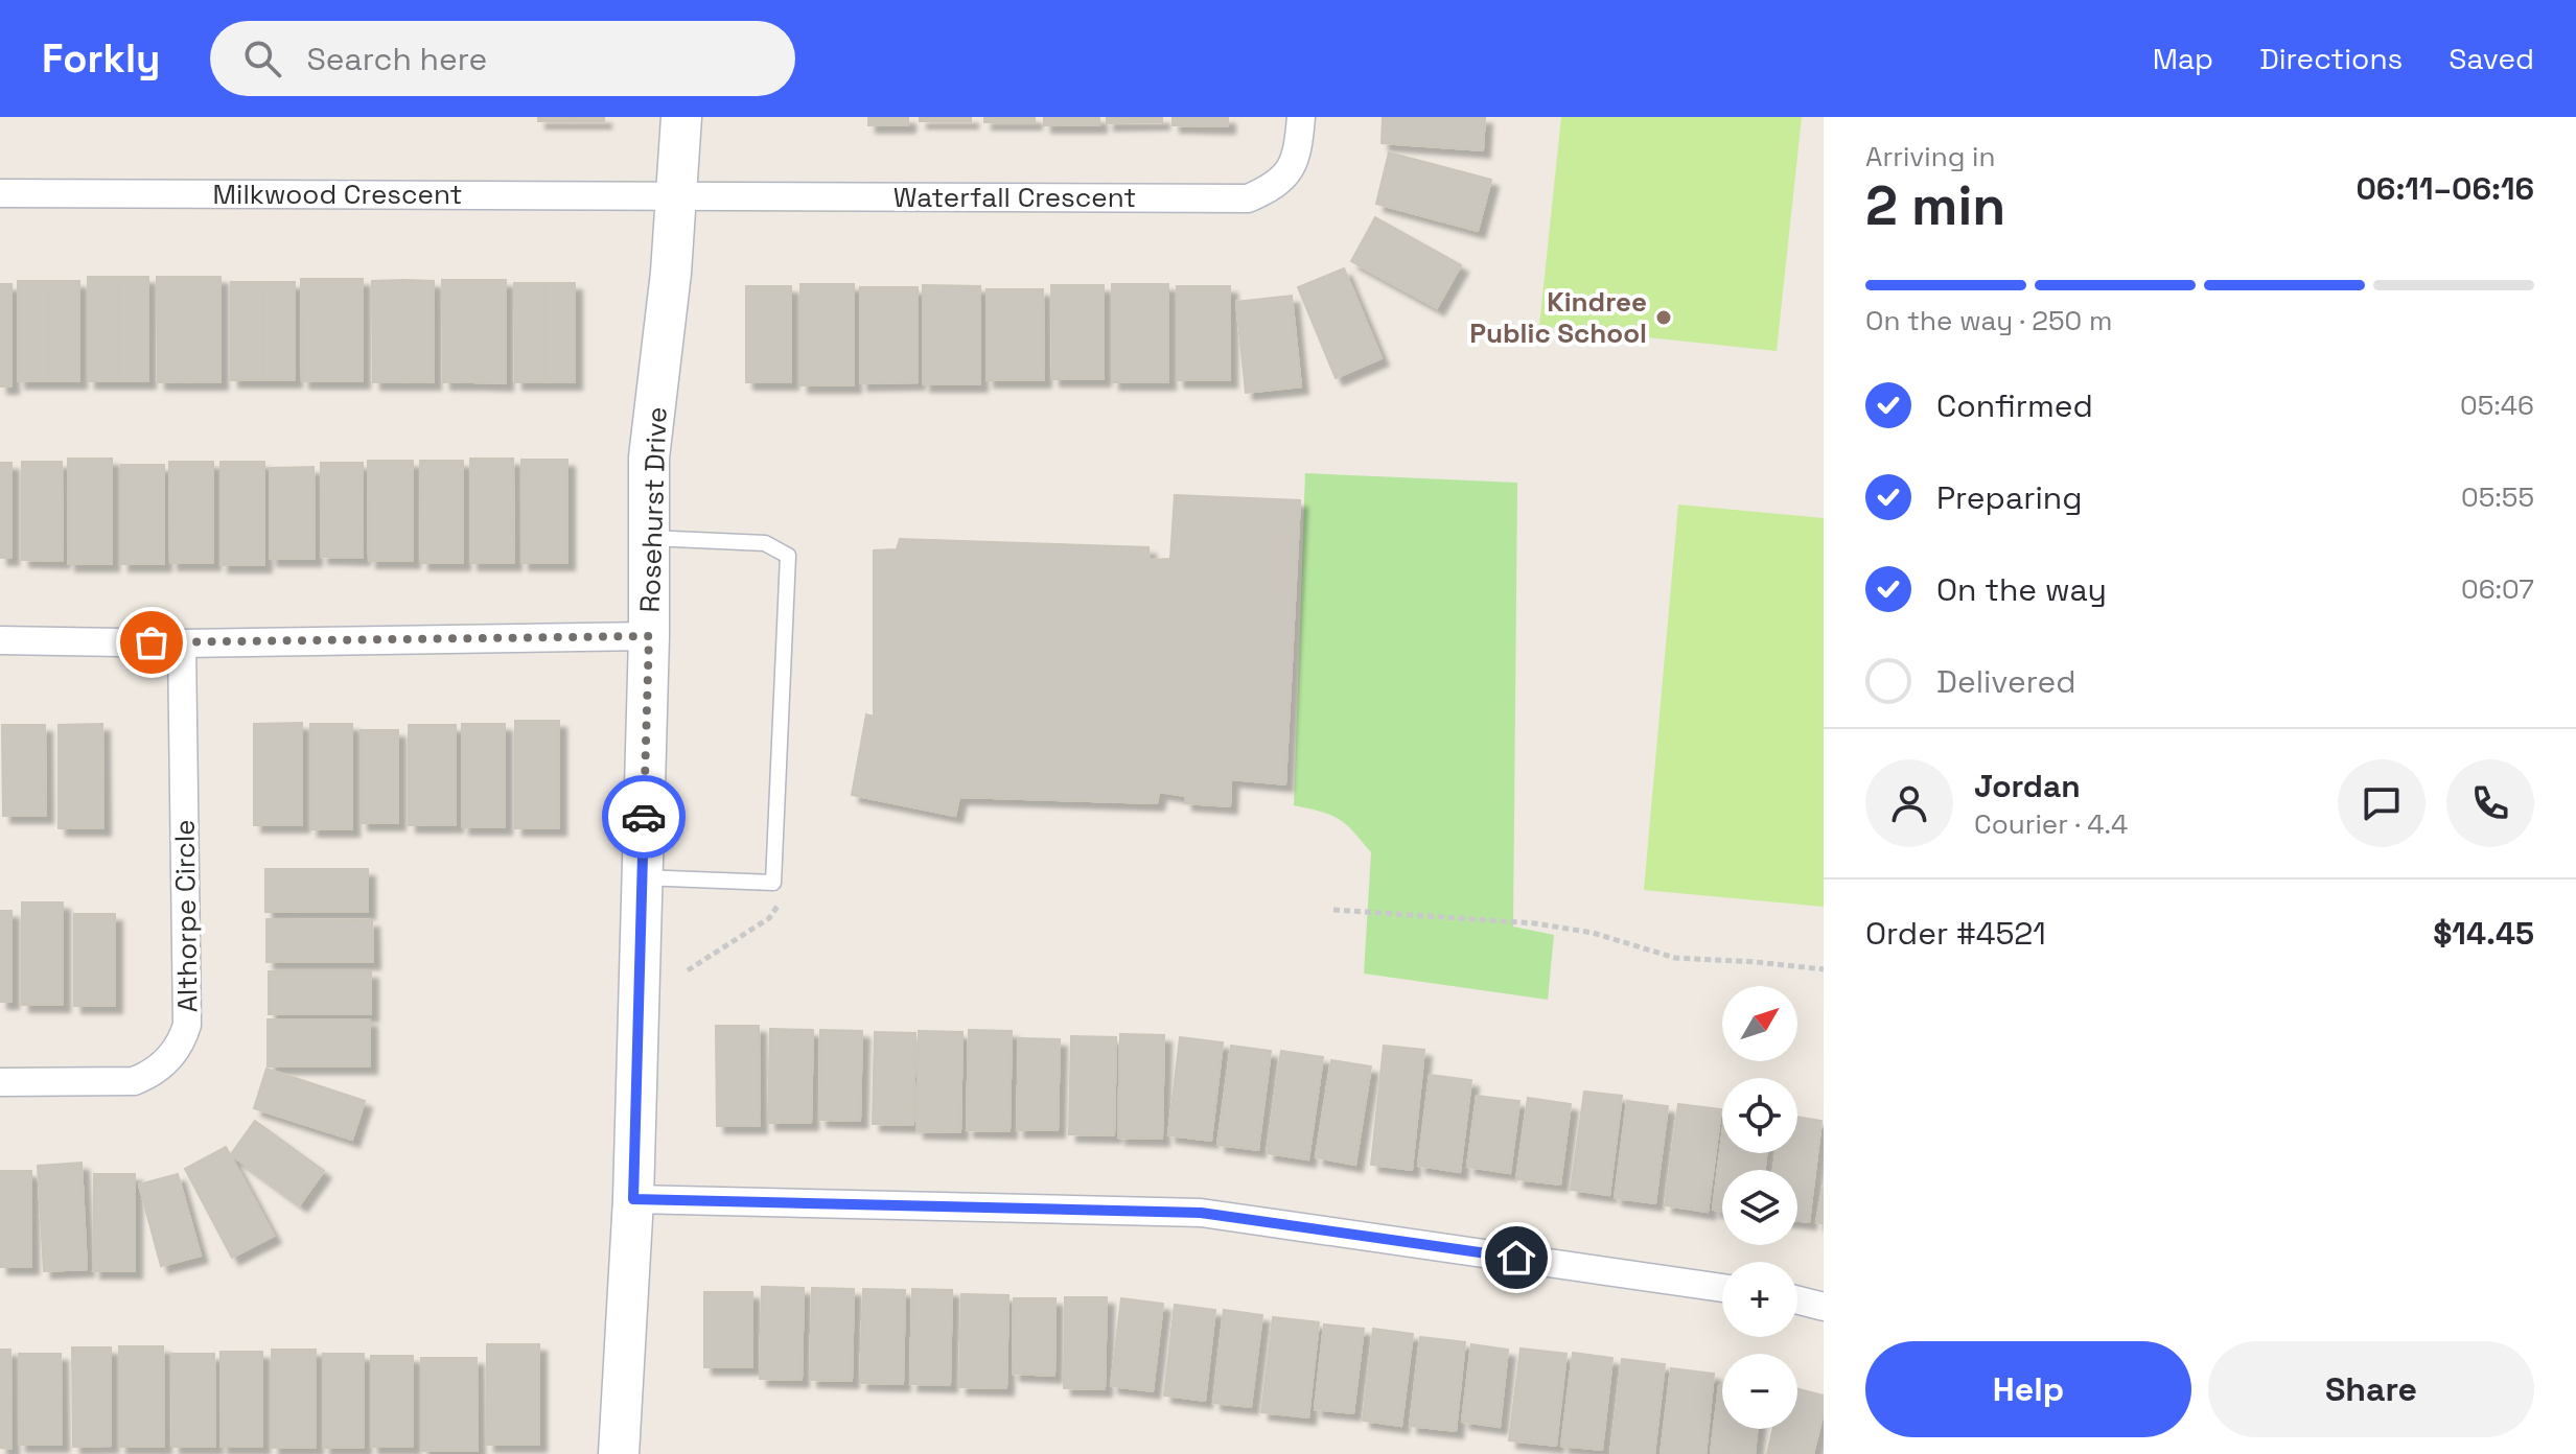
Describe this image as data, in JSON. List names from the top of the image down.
{
  "streets": {
    "street": [
      "Milkwood Crescent",
      "Waterfall Crescent",
      "Rosehurst Drive",
      "Althorpe Circle"
    ]
  },
  "crossings": [
    ["Milkwood Crescent", "Waterfall Crescent"],
    ["Milkwood Crescent", "Rosehurst Drive"],
    ["Waterfall Crescent", "Rosehurst Drive"]
  ],
  "places": ["Kindree Public School"],
  "north": "top right",
  "page": {
    "header": "Forkly",
    "search": "Search here",
    "nav": ["Map", "Directions", "Saved"],
    "heading": ["2 min", "Arriving in", "06:11–06:16"],
    "panel": [
      "Jordan",
      "Courier · 4.4",
      "Order #4521",
      "$14.45"
    ],
    "bar": "On the way · 250 m",
    "list": [
      ["Confirmed", "05:46"],
      ["Preparing", "05:55"],
      ["On the way", "06:07"],
      "Delivered"
    ],
    "map_buttons": ["+", "−"],
    "buttons": ["Help", "Share"]
  }
}
